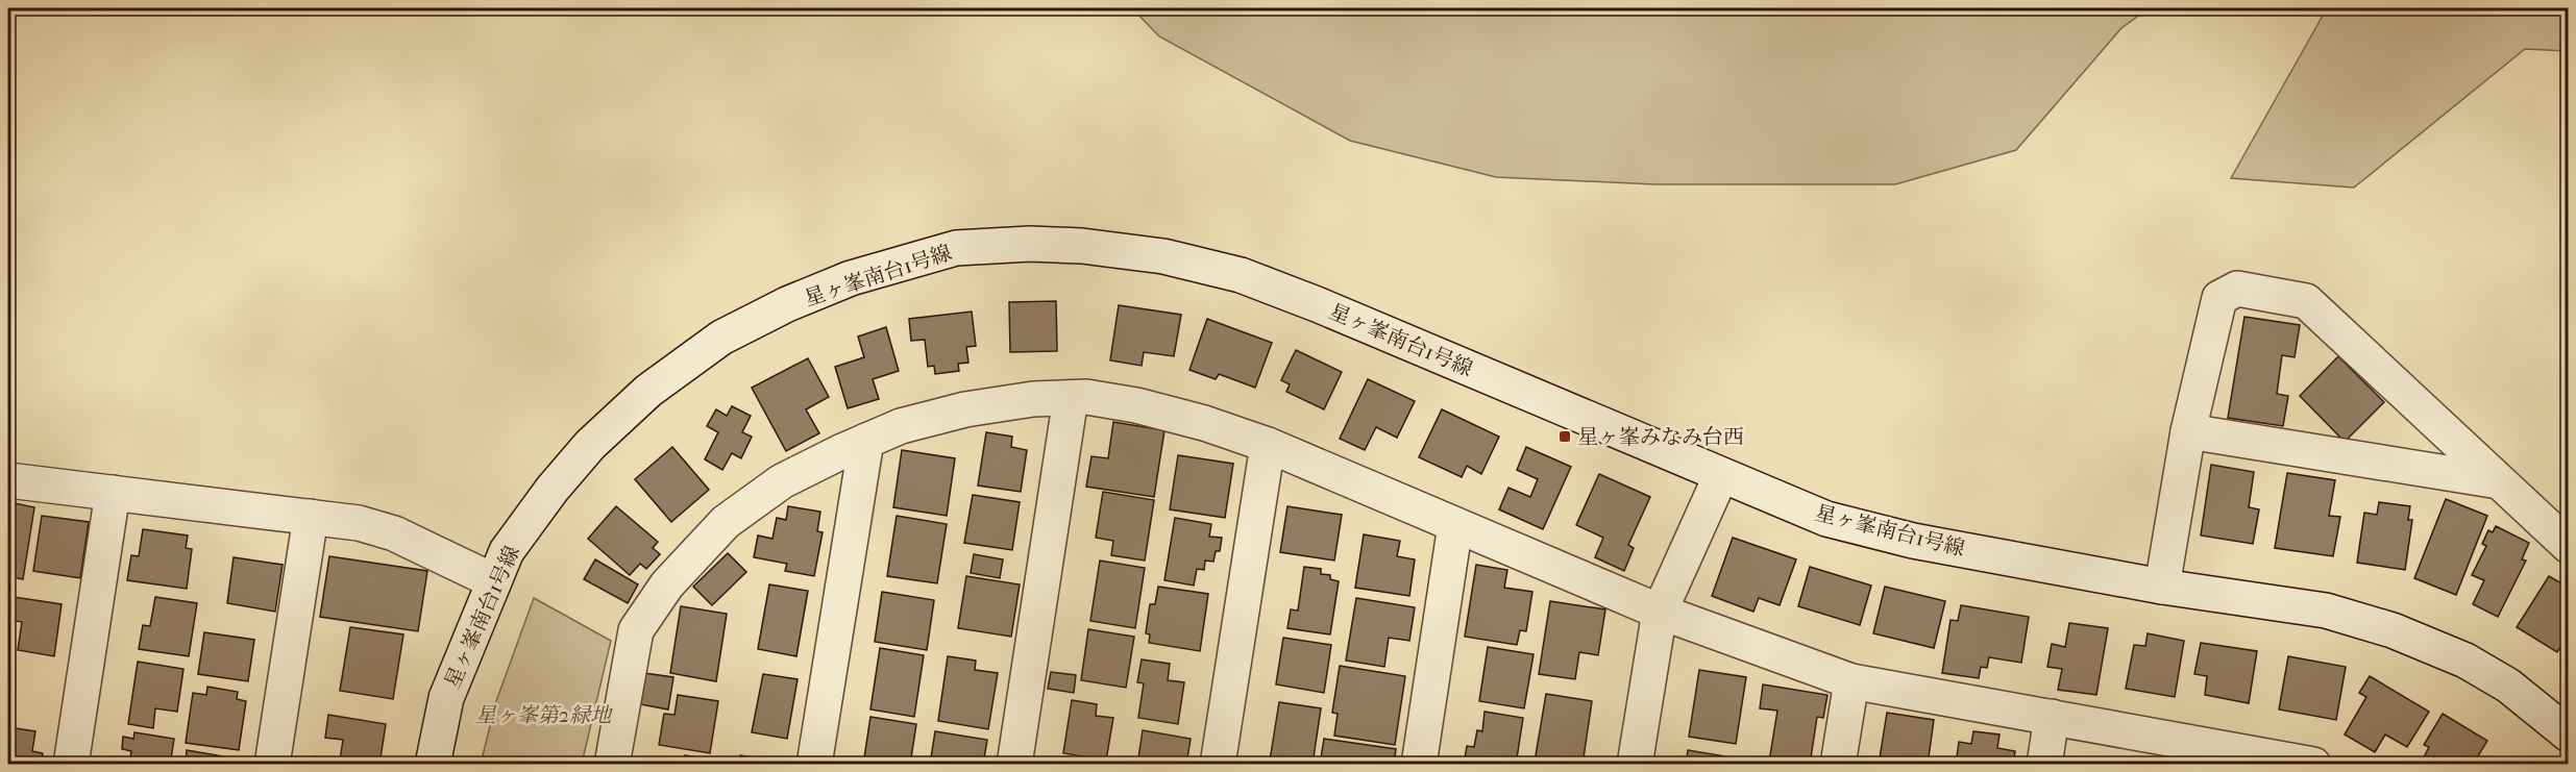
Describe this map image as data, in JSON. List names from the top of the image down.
{
  "streets": {
    "street": ["星ヶ峯南台1号線"]
  },
  "parks": ["星ヶ峯第2緑地"],
  "places": {
    "transit": ["星ヶ峯みなみ台西"]
  }
}
